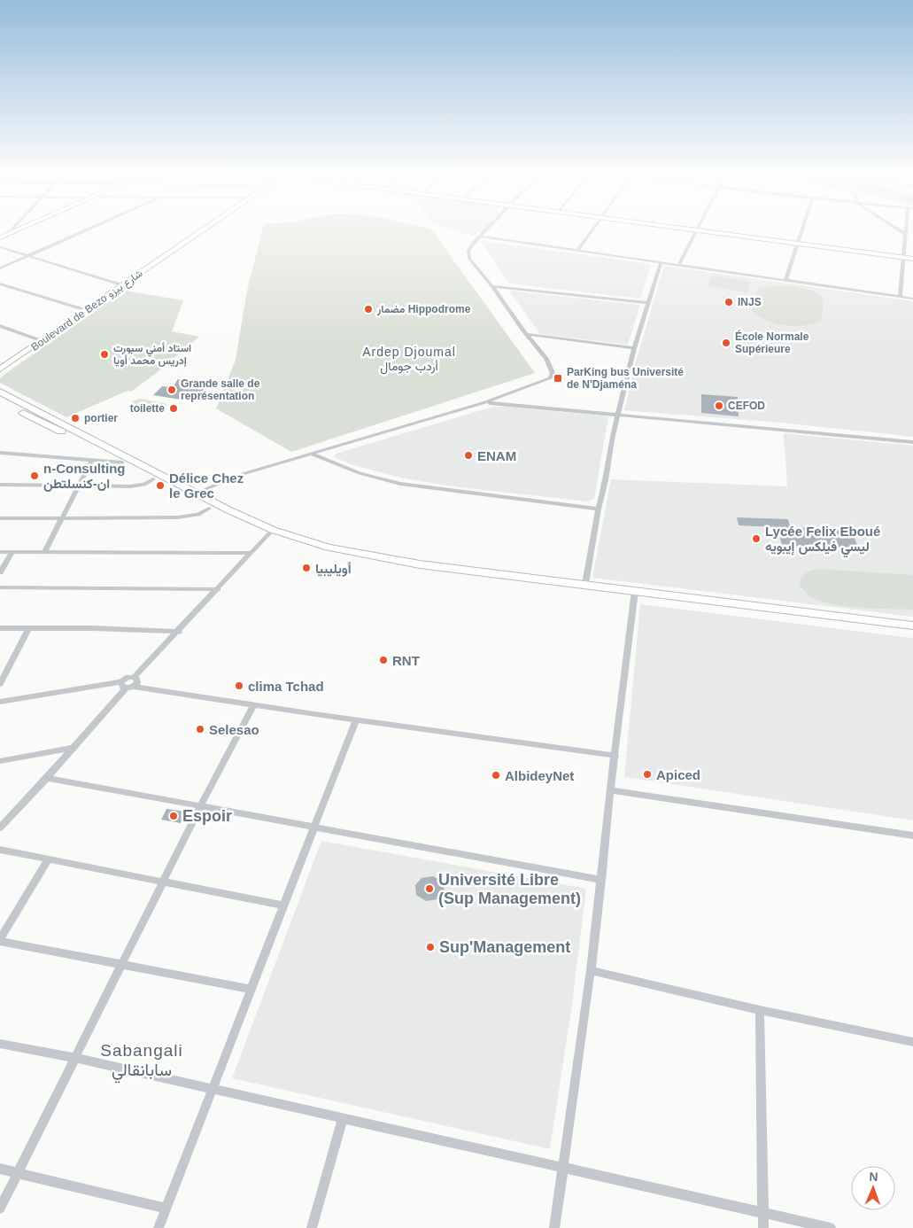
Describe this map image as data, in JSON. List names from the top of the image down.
{
  "streets": {
    "street": ["Boulevard de Bezo شارع بيزو"]
  },
  "districts": ["Ardep Djoumal أردب جومال", "Sabangali سابانقالي"],
  "places": {
    "other": [
      "INJS",
      "مضمار Hippodrome",
      "École Normale Supérieure",
      "استاد أمني سبورت إدريس محمد أويا",
      "Grande salle de représentation",
      "CEFOD",
      "toilette",
      "portier",
      "ENAM",
      "n-Consulting ان-كنسلتطن",
      "Délice Chez le Grec",
      "Lycée Felix Eboué ليسي فيلكس إيبويه",
      "أويليبيا",
      "RNT",
      "clima Tchad",
      "Selesao",
      "Apiced",
      "AlbideyNet",
      "Espoir",
      "Université Libre (Sup Management)",
      "Sup'Management"
    ],
    "transit": ["ParKing bus Université de N'Djaména"]
  },
  "north": "top"
}
